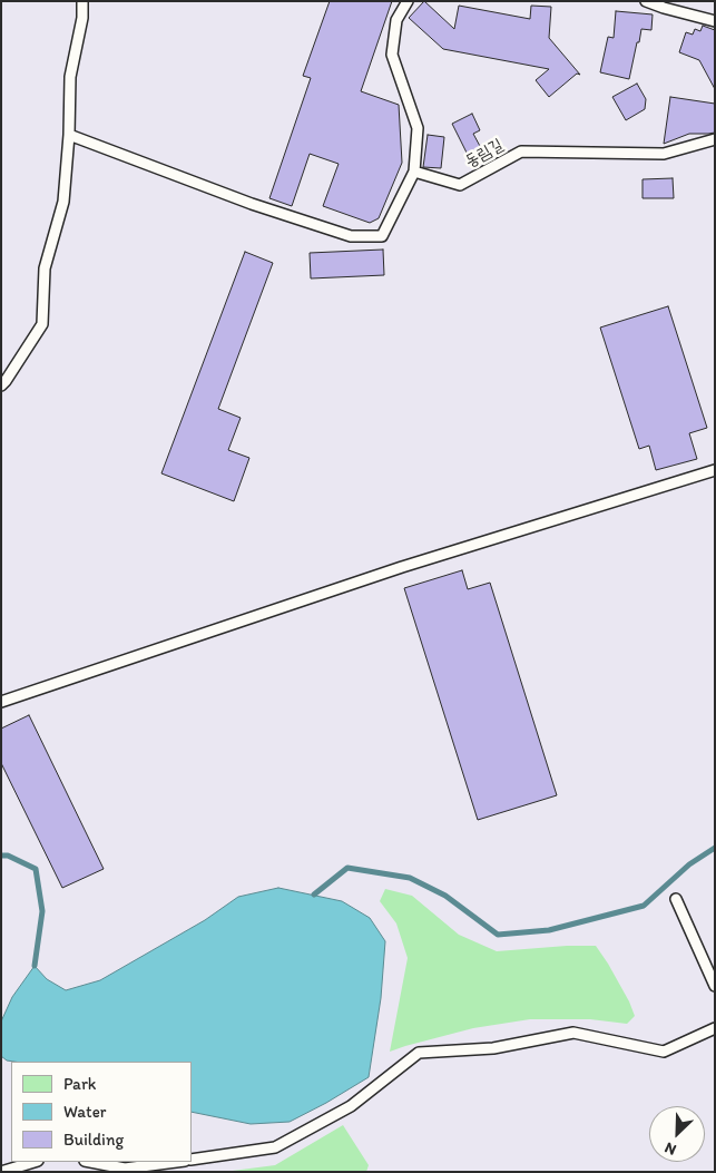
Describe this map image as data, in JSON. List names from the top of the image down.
{
  "streets": {
    "lane": ["동림길"]
  },
  "legend": ["Park", "Water", "Building"],
  "north": "bottom left"
}
